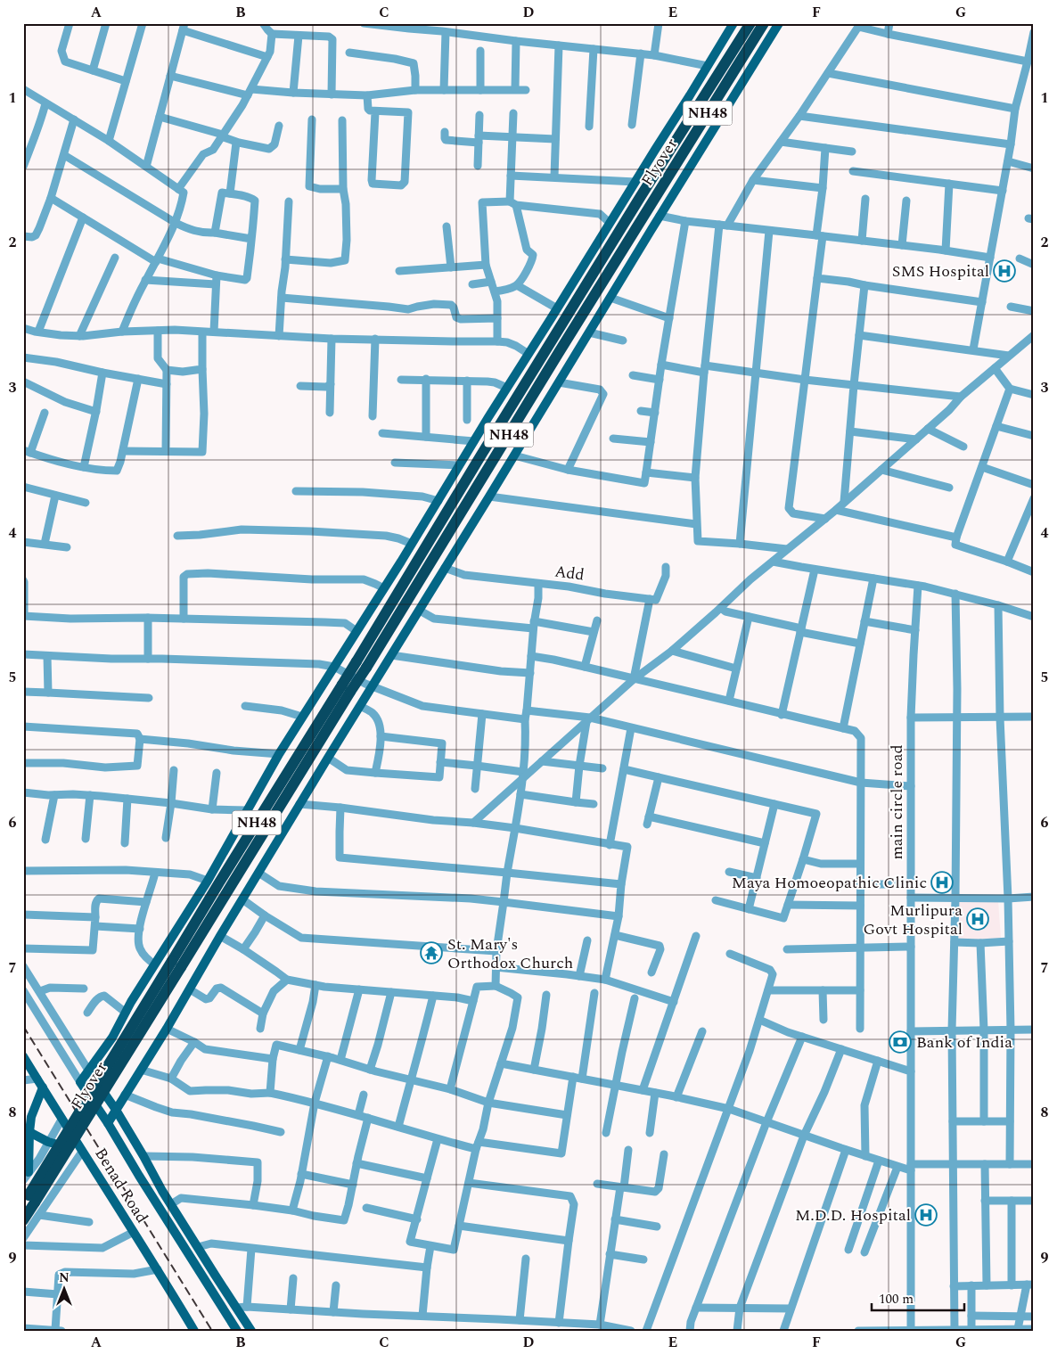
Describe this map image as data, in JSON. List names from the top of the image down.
{
  "streets": {
    "highway": ["NH48", "Flyover"],
    "main road": ["Benad Road"],
    "street": ["Add", "main circle road"]
  },
  "crossings": [
    ["NH48", "Flyover"]
  ],
  "places": {
    "hospital": [
      "SMS Hospital",
      "Maya Homoeopathic Clinic",
      "Murlipura Govt Hospital",
      "M.D.D. Hospital"
    ],
    "temple": ["St. Mary's Orthodox Church"],
    "bank": ["Bank of India"]
  },
  "scale_bar": "100 m",
  "north": "top",
  "grid": {
    "columns": [
      "A",
      "B",
      "C",
      "D",
      "E",
      "F",
      "G"
    ],
    "rows": [
      "1",
      "2",
      "3",
      "4",
      "5",
      "6",
      "7",
      "8",
      "9"
    ]
  }
}
